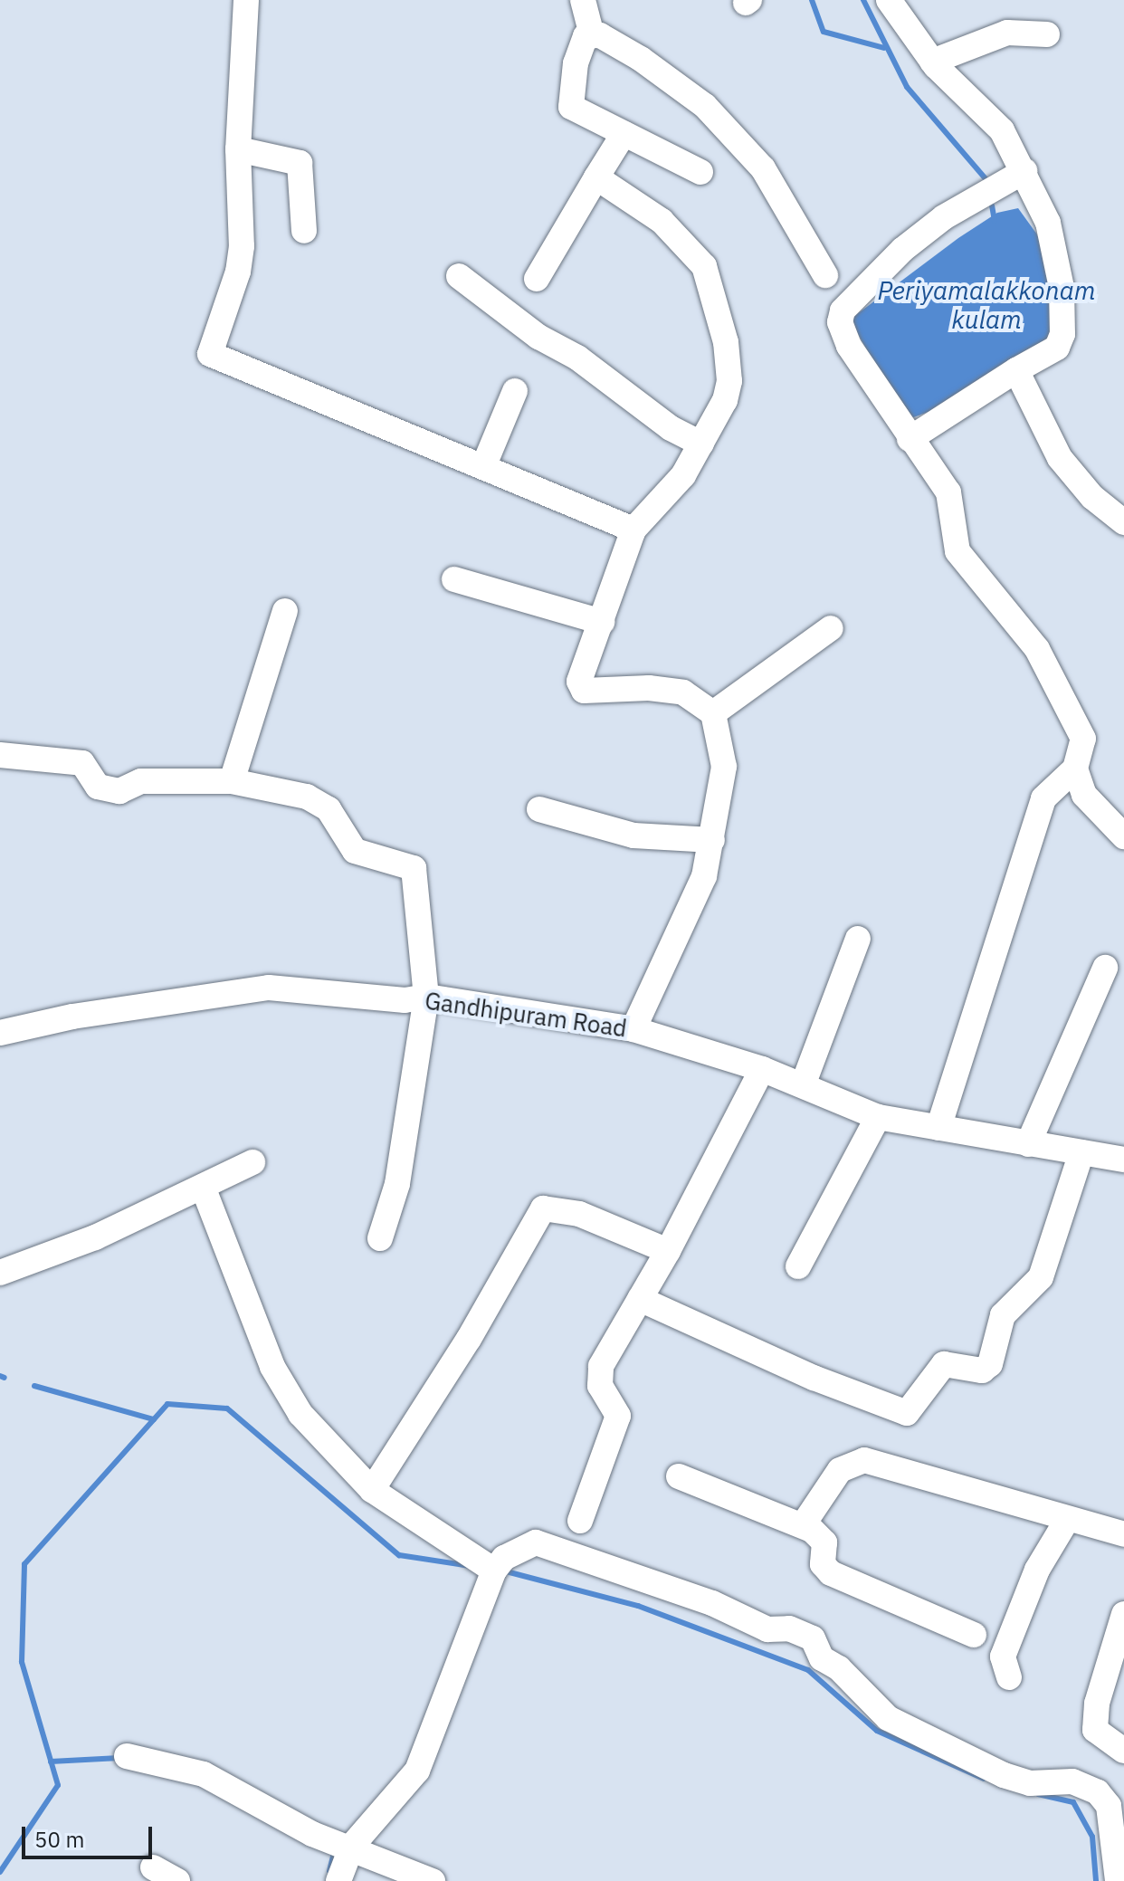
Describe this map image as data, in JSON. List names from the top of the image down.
{
  "streets": {
    "street": ["Gandhipuram Road"]
  },
  "water": ["Periyamalakkonam kulam"],
  "scale_bar": "50 m"
}
